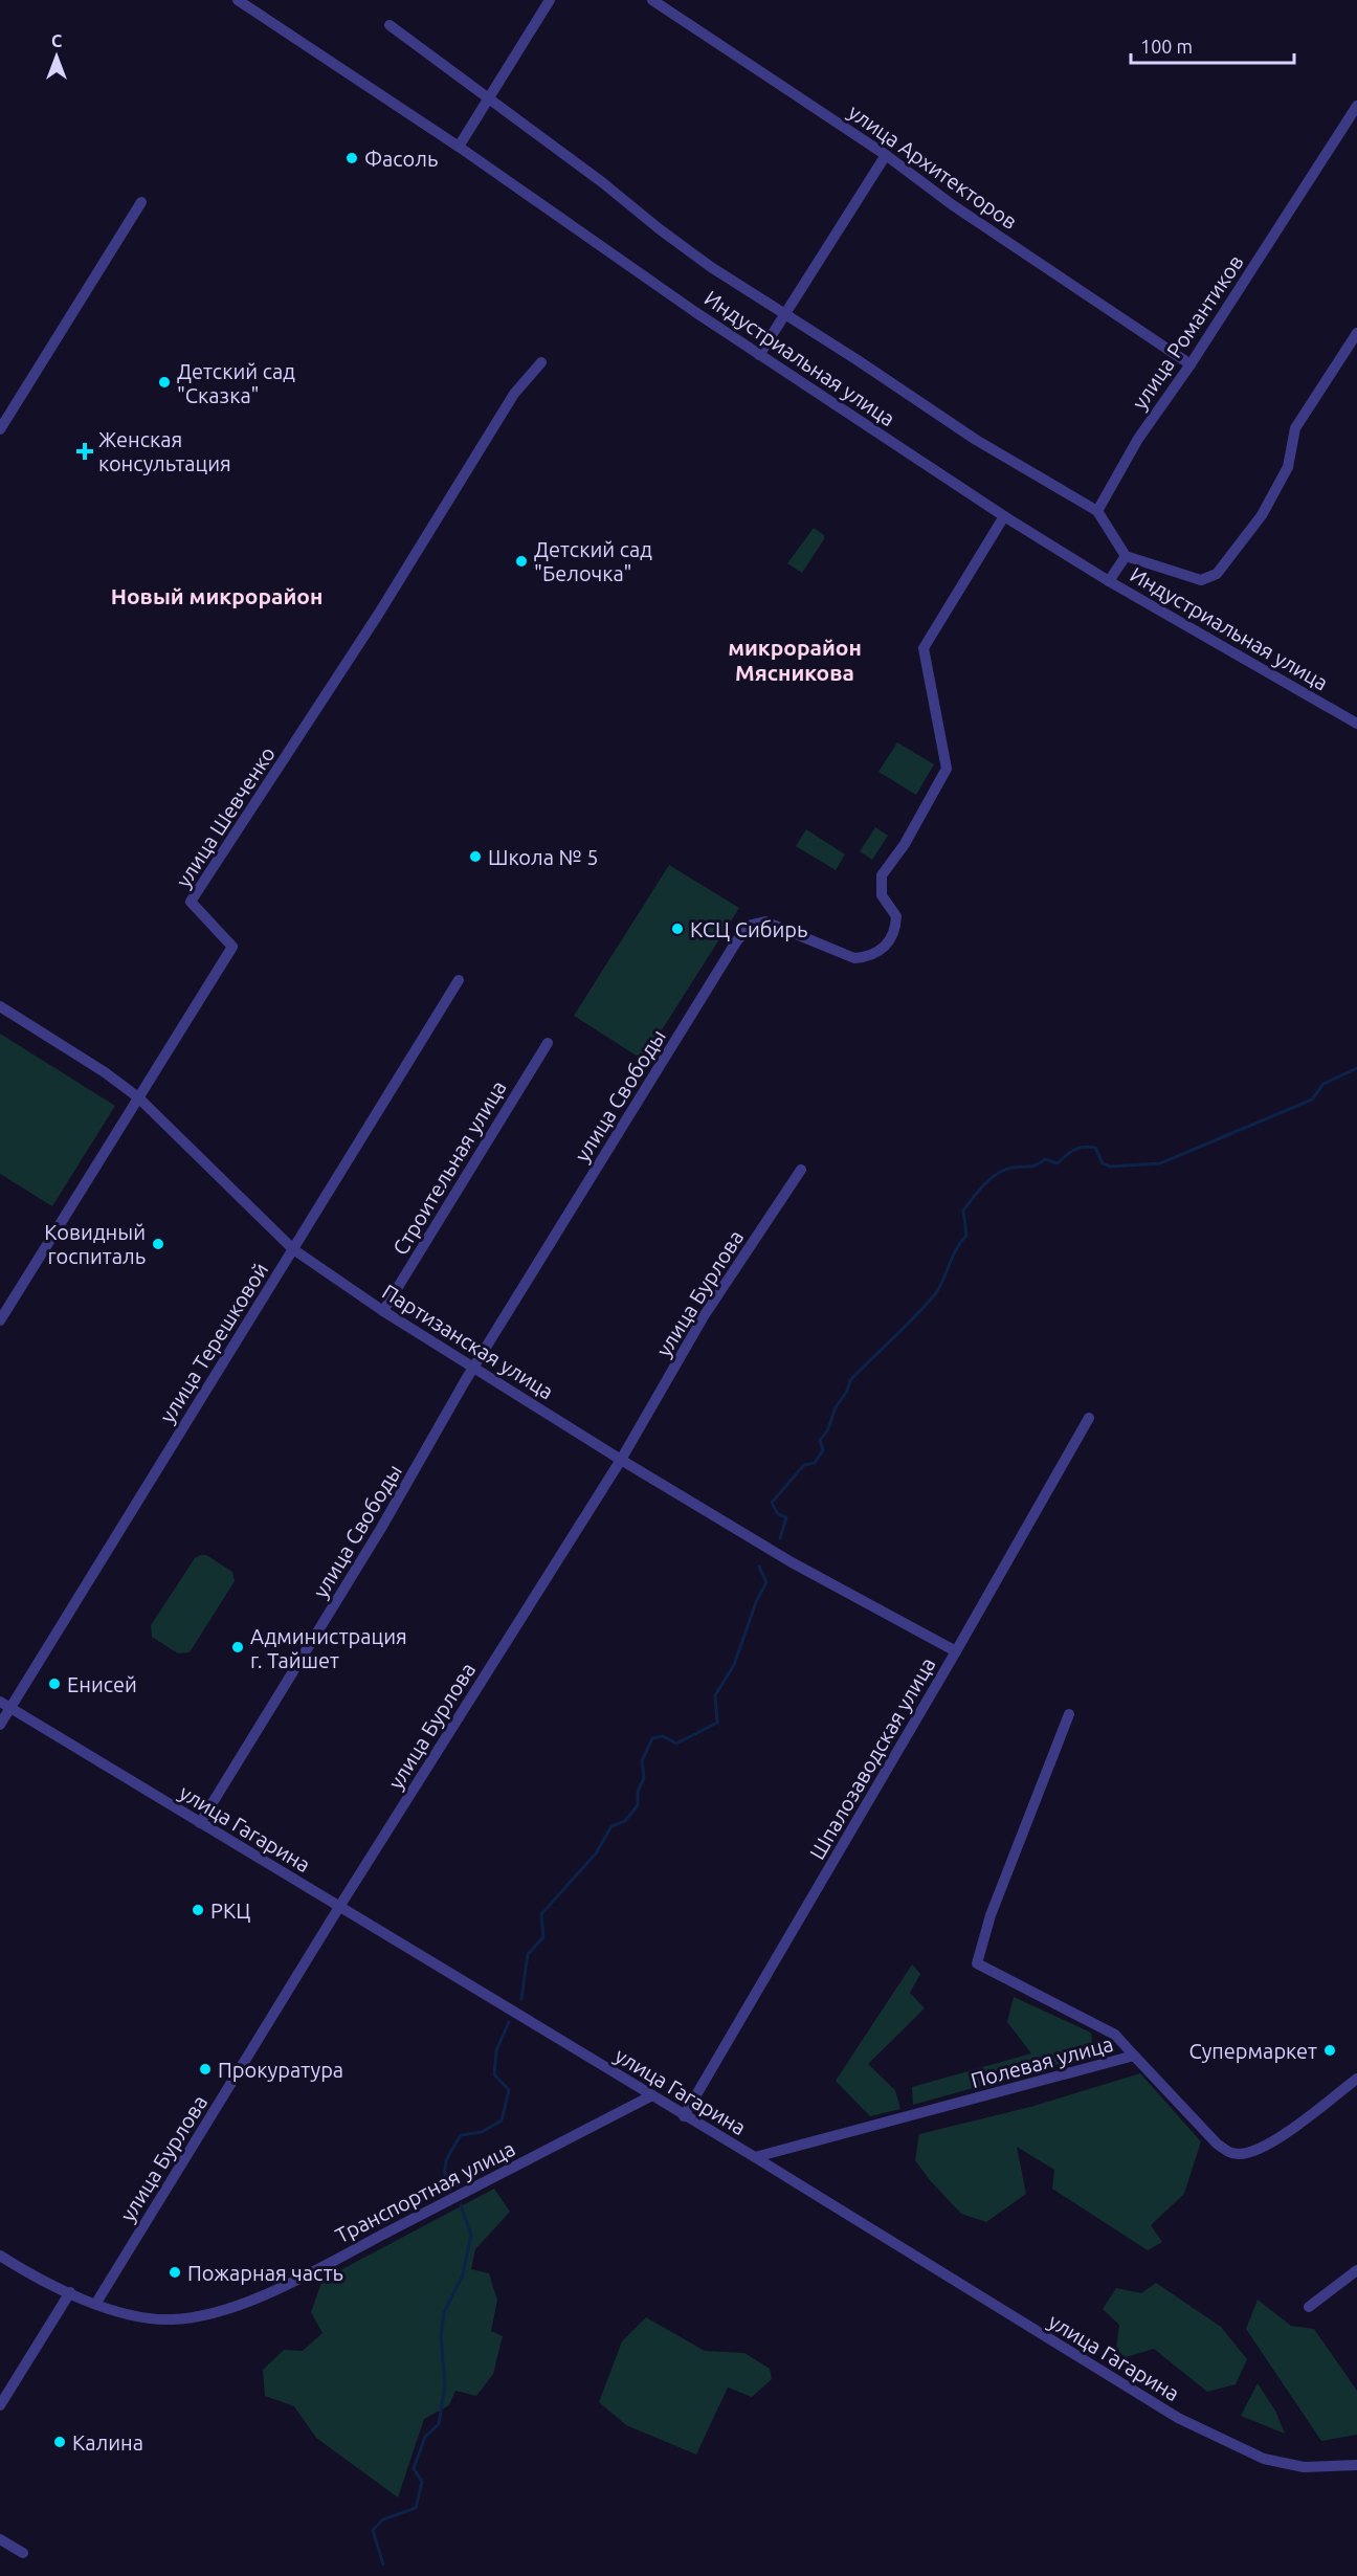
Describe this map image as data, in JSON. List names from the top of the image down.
{
  "streets": {
    "street": [
      "улица Архитекторов",
      "улица Романтиков",
      "Индустриальная улица",
      "улица Шевченко",
      "улица Свободы",
      "Строительная улица",
      "улица Бурлова",
      "Партизанская улица",
      "улица Терешковой",
      "Шпалозаводская улица",
      "улица Гагарина",
      "Полевая улица",
      "Транспортная улица"
    ]
  },
  "crossings": [
    ["улица Архитекторов", "улица Романтиков"],
    ["улица Романтиков", "Индустриальная улица"],
    ["Индустриальная улица", "улица Свободы"],
    ["улица Шевченко", "Партизанская улица"],
    ["улица Свободы", "Партизанская улица"],
    ["улица Свободы", "улица Гагарина"],
    ["Строительная улица", "Партизанская улица"],
    ["улица Бурлова", "Партизанская улица"],
    ["улица Бурлова", "улица Гагарина"],
    ["улица Бурлова", "Транспортная улица"],
    ["Партизанская улица", "улица Терешковой"],
    ["Партизанская улица", "Шпалозаводская улица"],
    ["улица Терешковой", "улица Гагарина"],
    ["Шпалозаводская улица", "улица Гагарина"],
    ["улица Гагарина", "Полевая улица"],
    ["улица Гагарина", "Транспортная улица"]
  ],
  "districts": ["Новый микрорайон", "микрорайон Мясникова"],
  "places": {
    "other": [
      "Фасоль",
      "Детский сад \"Сказка\"",
      "Детский сад \"Белочка\"",
      "Школа № 5",
      "КСЦ Сибирь",
      "Ковидный госпиталь",
      "Администрация г. Тайшет",
      "Енисей",
      "РКЦ",
      "Супермаркет",
      "Прокуратура",
      "Пожарная часть",
      "Калина"
    ],
    "health": ["Женская консультация"]
  },
  "scale_bar": "100 m",
  "north": "top"
}
